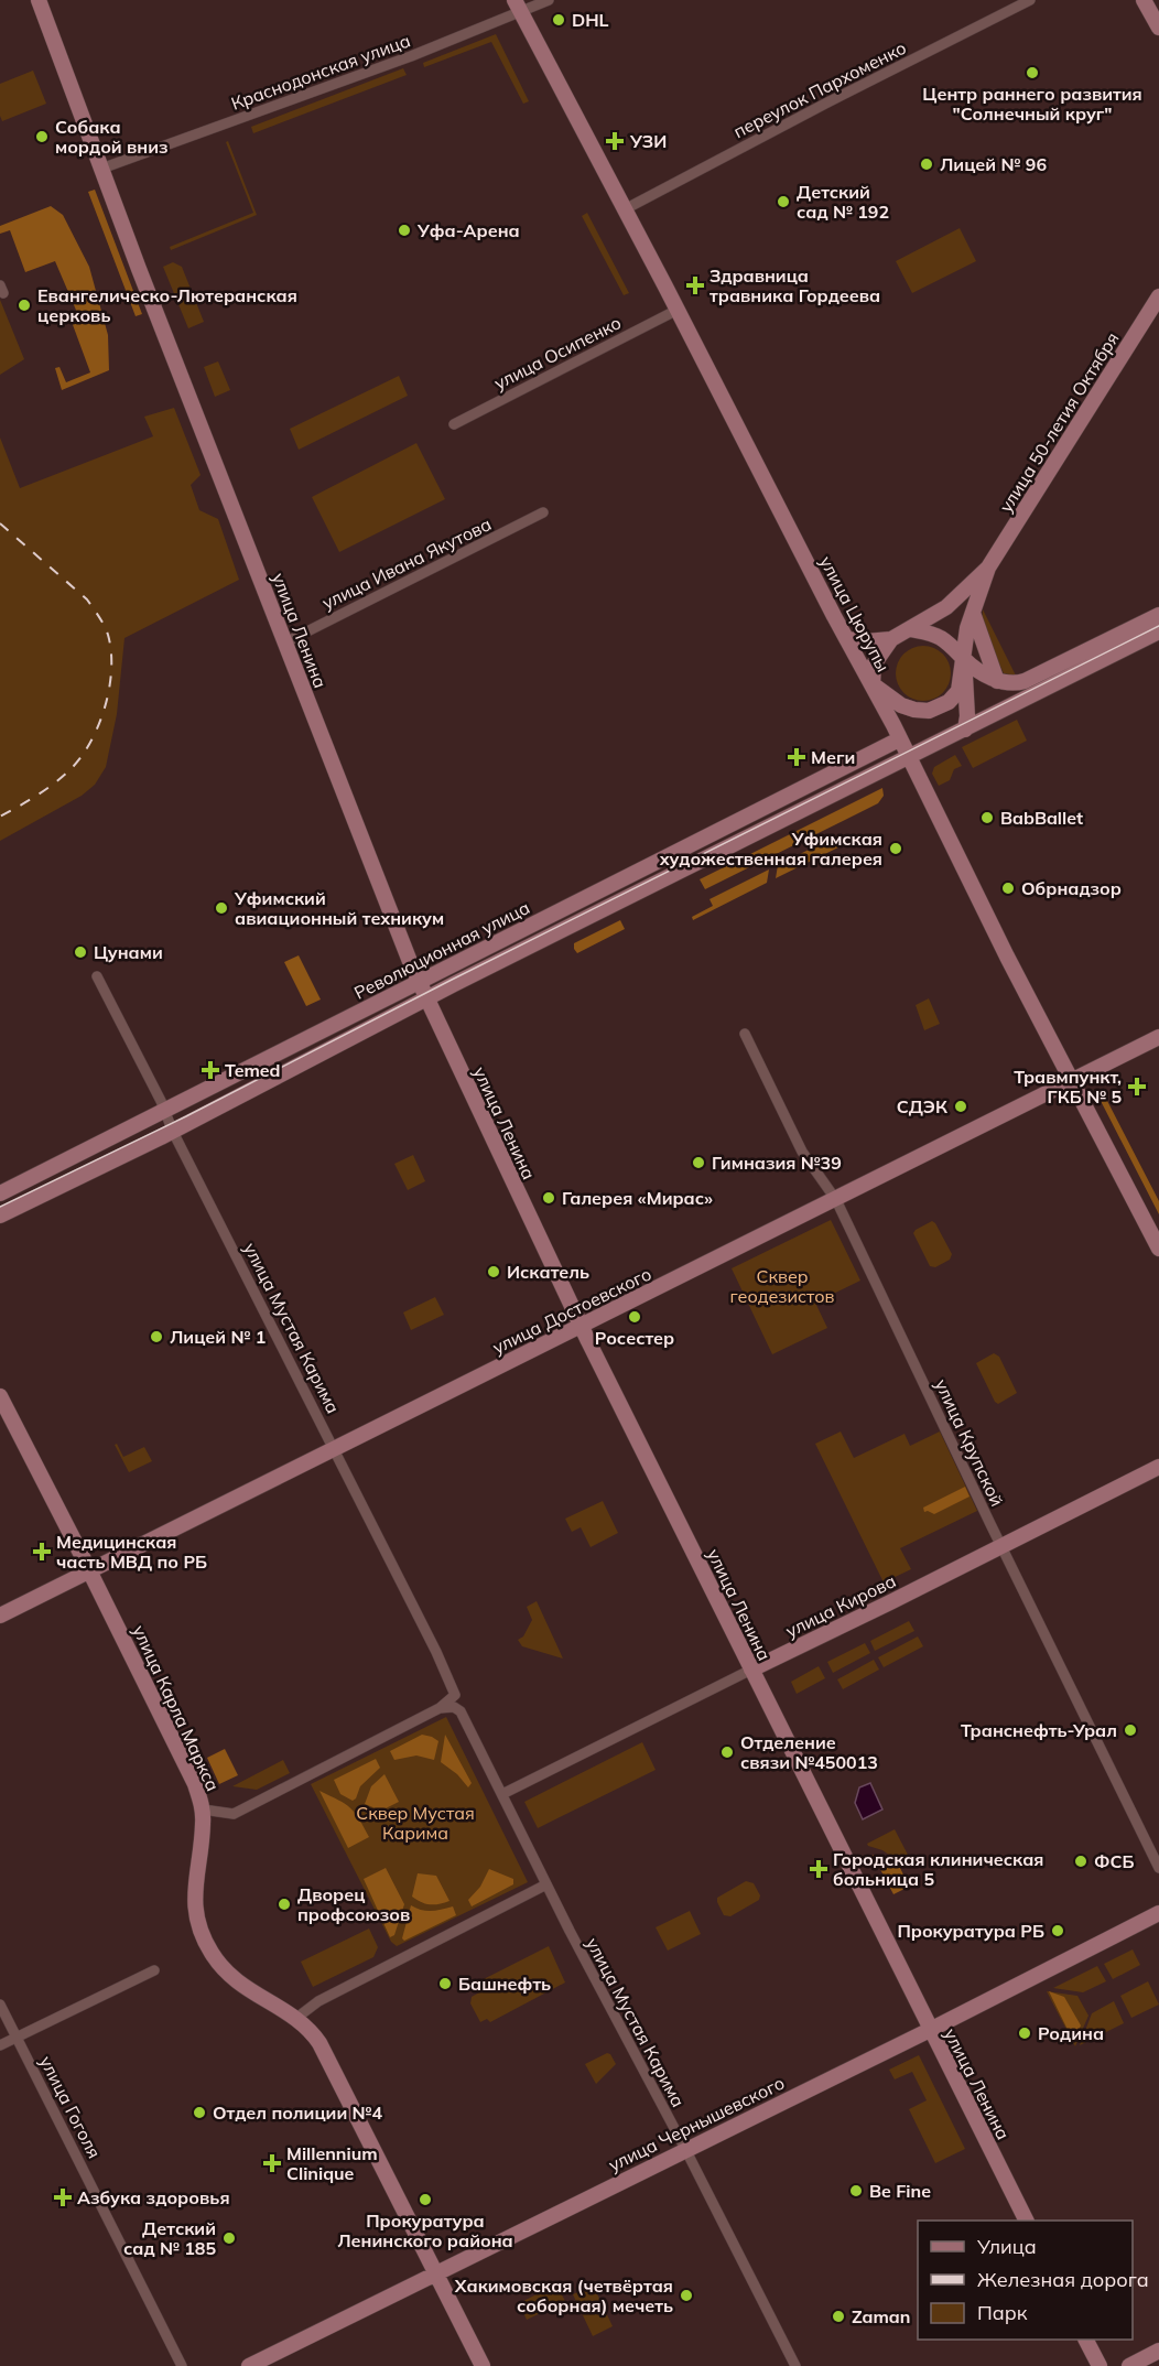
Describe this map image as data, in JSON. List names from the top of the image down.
{
  "streets": {
    "main road": [
      "улица 50-летия Октября",
      "улица Цюрупы",
      "улица Ленина",
      "Революционная улица",
      "улица Достоевского",
      "улица Кирова",
      "улица Карла Маркса",
      "улица Чернышевского"
    ],
    "street": [
      "Краснодонская улица",
      "переулок Пархоменко",
      "улица Осипенко",
      "улица Ивана Якутова",
      "улица Мустая Карима",
      "улица Крупской",
      "улица Гоголя"
    ]
  },
  "crossings": [
    ["Краснодонская улица", "улица Цюрупы"],
    ["Краснодонская улица", "улица Ленина"],
    ["переулок Пархоменко", "улица Цюрупы"],
    ["улица Осипенко", "улица Цюрупы"],
    ["улица 50-летия Октября", "улица Цюрупы"],
    ["улица Ивана Якутова", "улица Ленина"],
    ["улица Цюрупы", "Революционная улица"],
    ["улица Цюрупы", "улица Достоевского"],
    ["улица Ленина", "Революционная улица"],
    ["улица Ленина", "улица Достоевского"],
    ["улица Ленина", "улица Кирова"],
    ["улица Ленина", "улица Чернышевского"],
    ["Революционная улица", "улица Мустая Карима"],
    ["улица Достоевского", "улица Мустая Карима"],
    ["улица Достоевского", "улица Крупской"],
    ["улица Достоевского", "улица Карла Маркса"],
    ["улица Мустая Карима", "улица Кирова"],
    ["улица Мустая Карима", "улица Чернышевского"],
    ["улица Крупской", "улица Кирова"],
    ["улица Карла Маркса", "улица Чернышевского"]
  ],
  "parks": ["Сквер геодезистов", "Сквер Мустая Карима"],
  "places": {
    "other": [
      "DHL",
      "Центр раннего развития \"Солнечный круг\"",
      "Собака мордой вниз",
      "Лицей № 96",
      "Детский сад № 192",
      "Уфа-Арена",
      "Евангелическо-Лютеранская церковь",
      "BabBallet",
      "Уфимская художественная галерея",
      "Обрнадзор",
      "Уфимский авиационный техникум",
      "Цунами",
      "СДЭК",
      "Гимназия №39",
      "Галерея «Мирас»",
      "Искатель",
      "Росестер",
      "Лицей № 1",
      "Транснефть-Урал",
      "Отделение связи №450013",
      "ФСБ",
      "Дворец профсоюзов",
      "Прокуратура РБ",
      "Башнефть",
      "Родина",
      "Отдел полиции №4",
      "Be Fine",
      "Прокуратура Ленинского района",
      "Детский сад № 185",
      "Хакимовская (четвёртая соборная) мечеть",
      "Zaman"
    ],
    "health": [
      "УЗИ",
      "Здравница травника Гордеева",
      "Меги",
      "Temed",
      "Травмпункт, ГКБ № 5",
      "Медицинская часть МВД по РБ",
      "Городская клиническая больница 5",
      "Millennium Clinique",
      "Азбука здоровья"
    ]
  },
  "legend": ["Улица", "Железная дорога", "Парк"]
}
